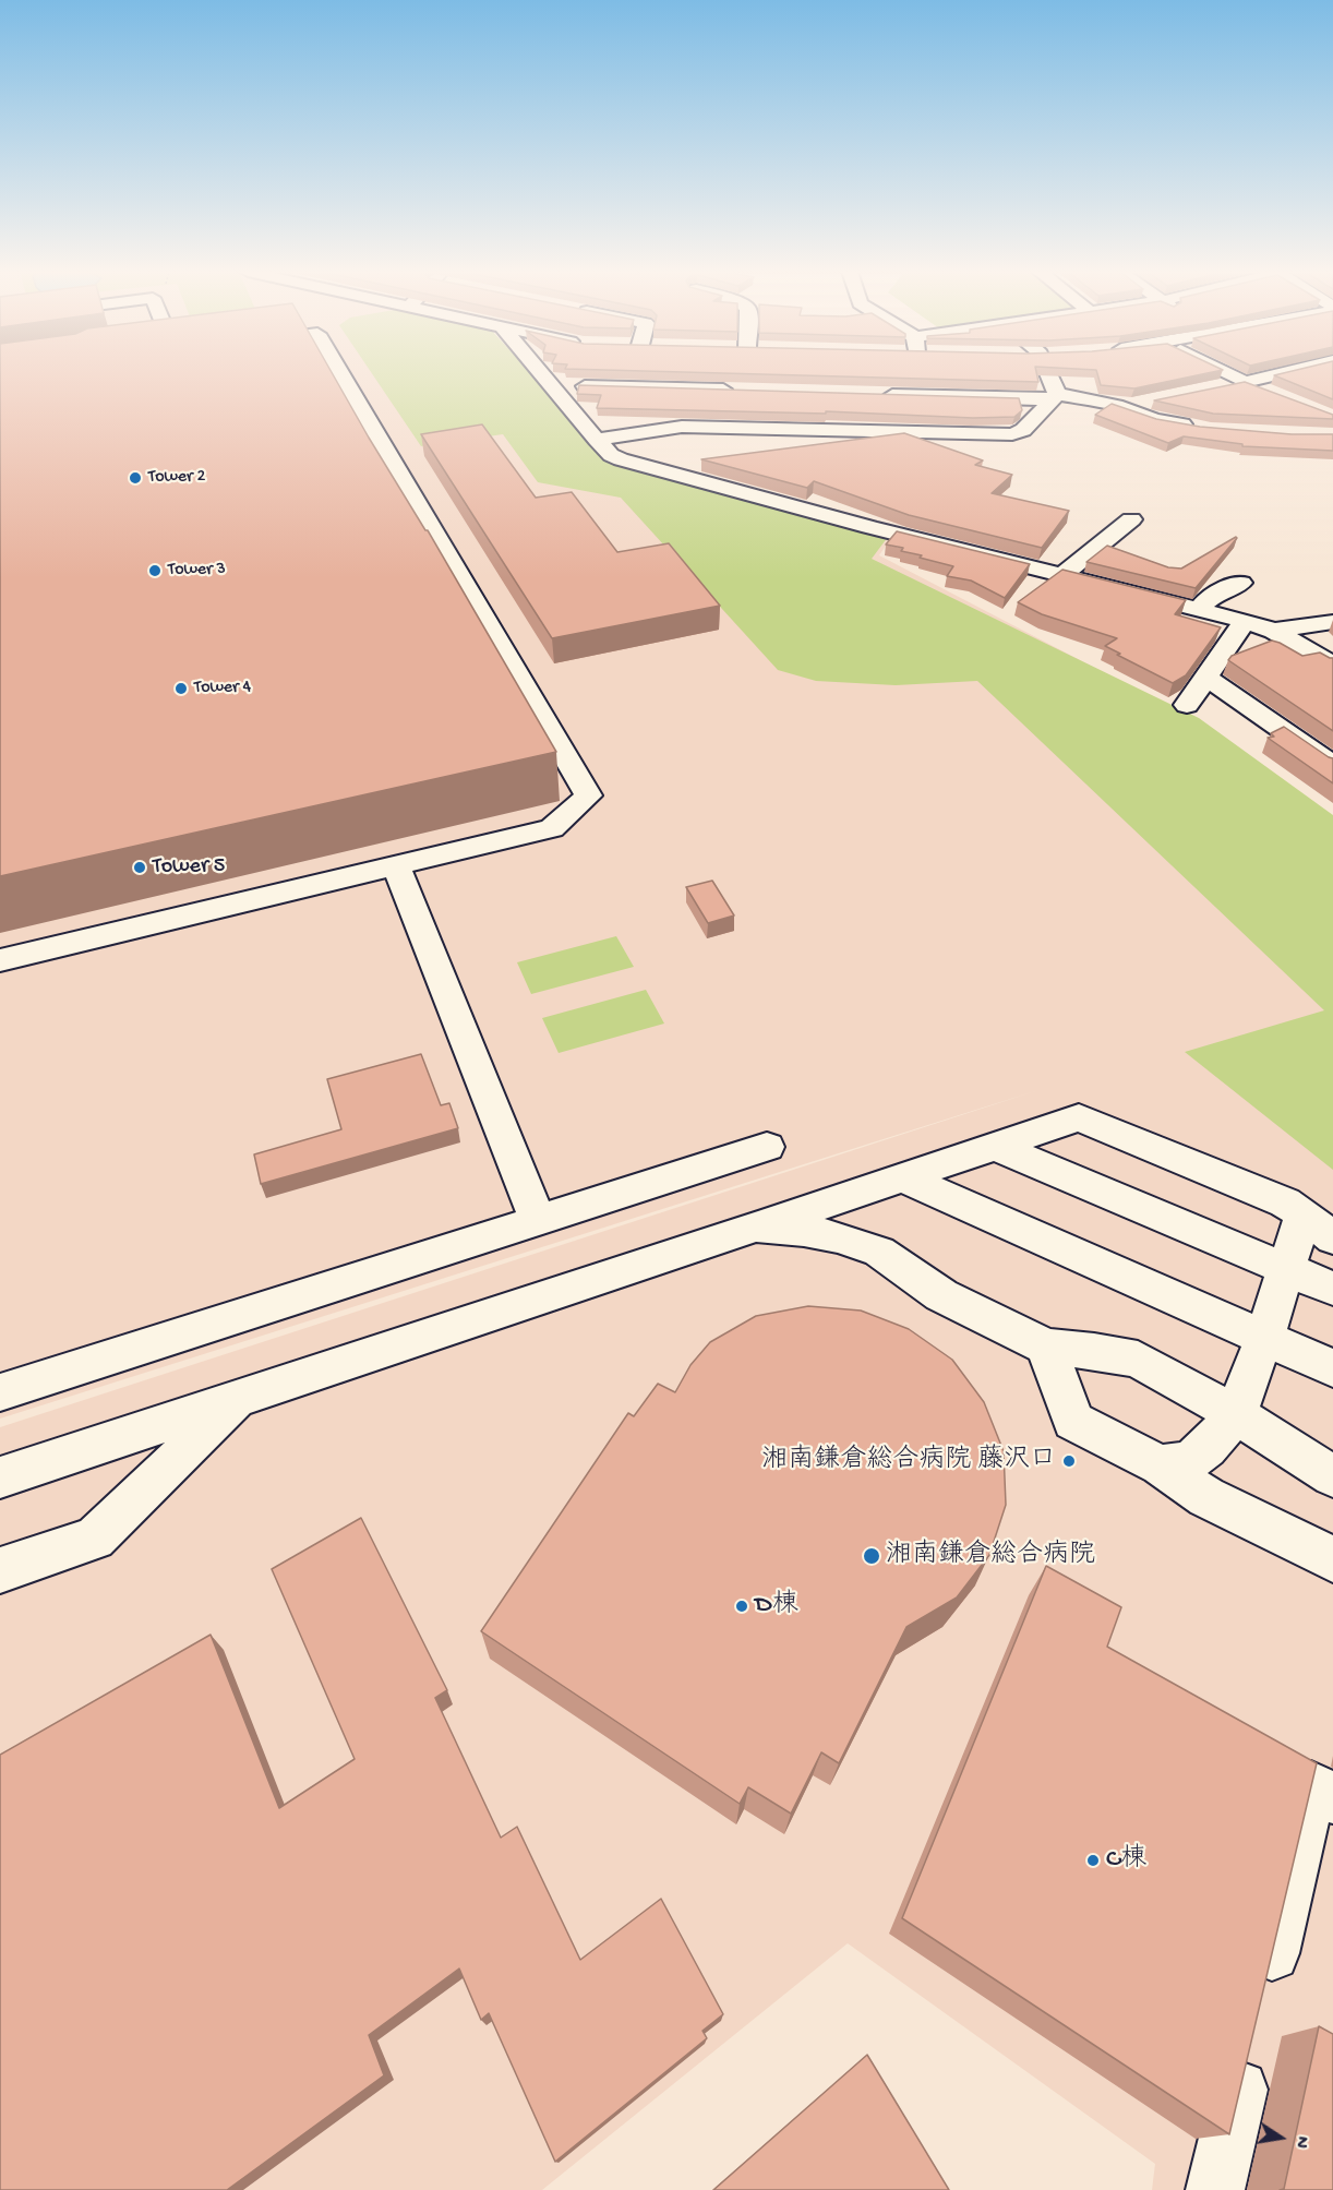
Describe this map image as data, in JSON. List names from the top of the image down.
{
  "places": [
    "Tower 2",
    "Tower 3",
    "Tower 4",
    "Tower 5",
    "湘南鎌倉総合病院 藤沢口",
    "湘南鎌倉総合病院",
    "D棟",
    "C棟"
  ],
  "north": "right"
}
